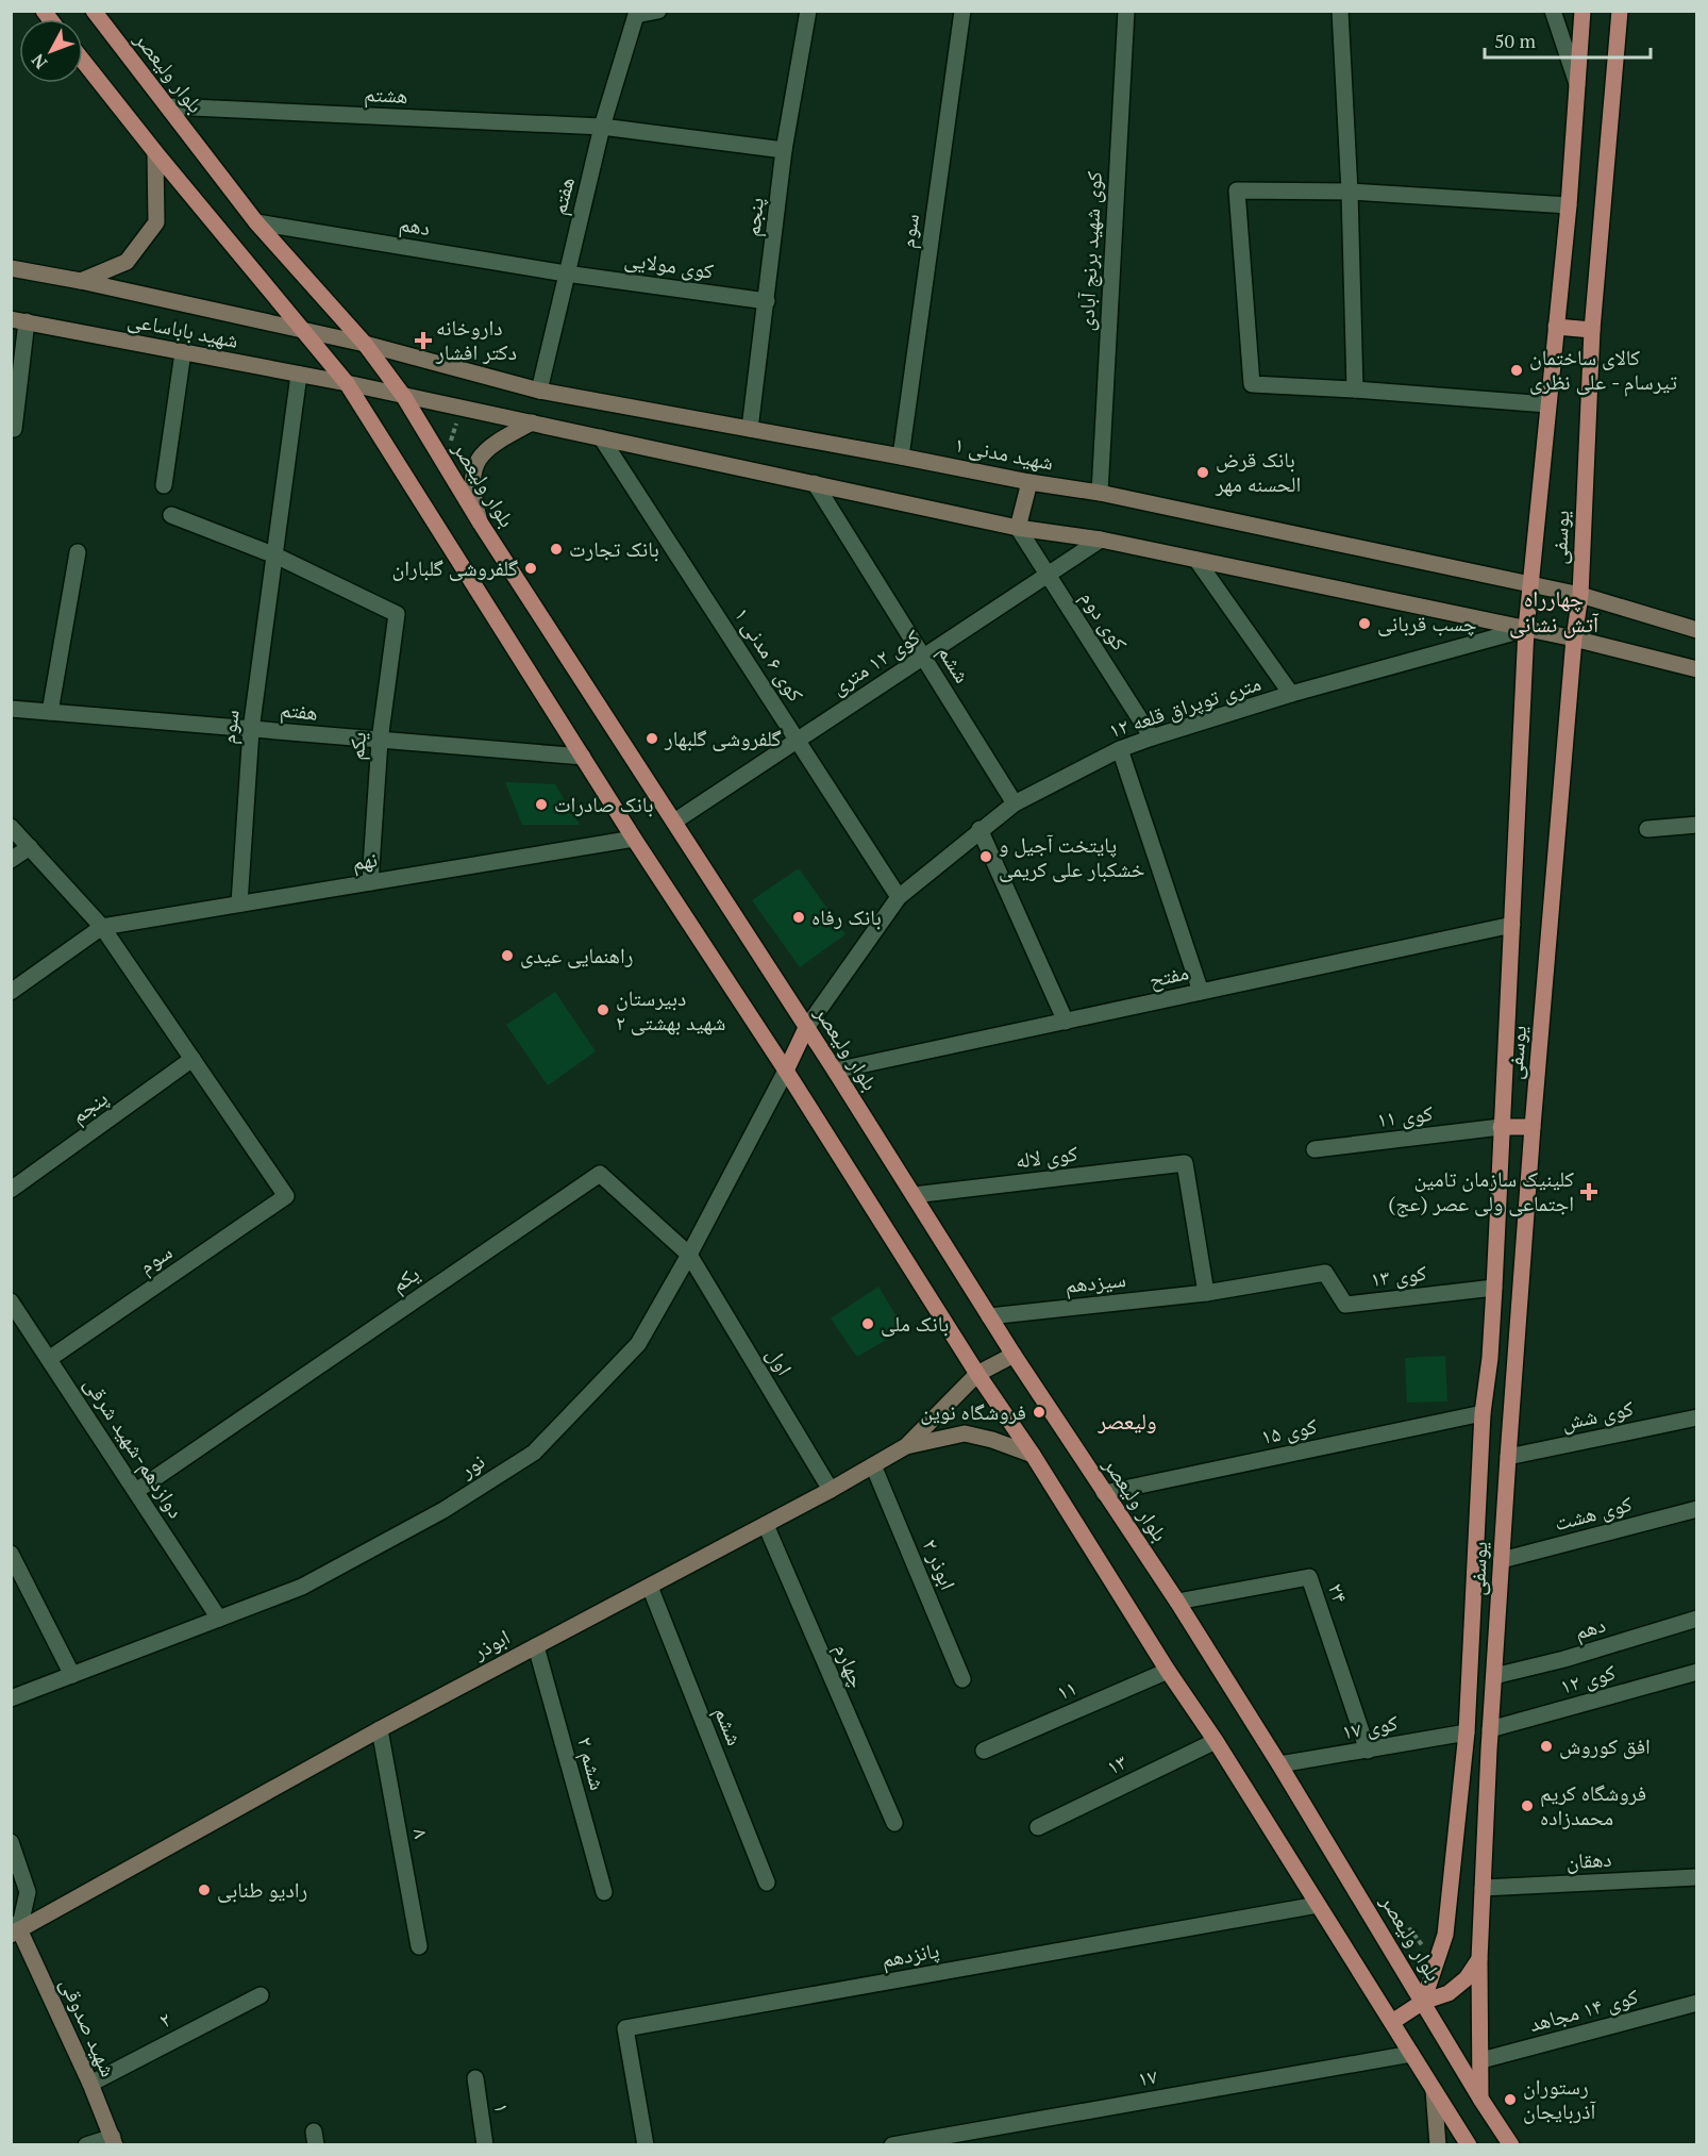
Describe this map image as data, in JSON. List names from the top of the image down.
{
  "streets": {
    "main road": [
      "بلوار ولیعصر",
      "شهید باباساعی",
      "شهید مدنی ۱",
      "یوسفی",
      "ابوذر",
      "شهید صدوقی"
    ],
    "street": [
      "هشتم",
      "هفتم",
      "پنجم",
      "دهم",
      "سوم",
      "کوی شهید برنج آبادی",
      "کوی مولایی",
      "کوی دوم",
      "کوی ۶ مدنی ۱",
      "کوی ۱۲ متری",
      "ششم",
      "۱۲ متری توپراق قلعه",
      "یکم",
      "نهم",
      "مفتح",
      "کوی ۱۱",
      "کوی لاله",
      "کوی ۱۳",
      "سیزدهم",
      "اول",
      "کوی شش",
      "کوی ۱۵",
      "دوازدهم-شهید شرقی",
      "نور",
      "کوی هشت",
      "۲ ابوذر",
      "۲۴",
      "چهارم",
      "کوی ۱۲",
      "۱۱",
      "کوی ۱۷",
      "ششم ۲",
      "۱۳",
      "۸",
      "دهقان",
      "پانزدهم",
      "کوی ۱۴ مجاهد",
      "۲",
      "۱۷",
      "۱"
    ]
  },
  "crossings": [
    ["بلوار ولیعصر", "هشتم"],
    ["بلوار ولیعصر", "دهم"],
    ["بلوار ولیعصر", "شهید مدنی ۱"],
    ["بلوار ولیعصر", "یوسفی"],
    ["بلوار ولیعصر", "کوی ۱۲ متری"],
    ["بلوار ولیعصر", "۱۲ متری توپراق قلعه"],
    ["بلوار ولیعصر", "مفتح"],
    ["بلوار ولیعصر", "کوی لاله"],
    ["بلوار ولیعصر", "سیزدهم"],
    ["بلوار ولیعصر", "کوی ۱۵"],
    ["بلوار ولیعصر", "۲۴"],
    ["بلوار ولیعصر", "ابوذر"],
    ["بلوار ولیعصر", "کوی ۱۷"],
    ["هشتم", "هفتم"],
    ["هشتم", "پنجم"],
    ["هفتم", "دهم"],
    ["هفتم", "سوم"],
    ["هفتم", "کوی مولایی"],
    ["هفتم", "شهید مدنی ۱"],
    ["هفتم", "یکم"],
    ["پنجم", "سوم"],
    ["پنجم", "کوی مولایی"],
    ["پنجم", "شهید مدنی ۱"],
    ["دهم", "کوی مولایی"],
    ["دهم", "یوسفی"],
    ["سوم", "شهید باباساعی"],
    ["سوم", "شهید مدنی ۱"],
    ["سوم", "یکم"],
    ["سوم", "نهم"],
    ["سوم", "دوازدهم-شهید شرقی"],
    ["کوی شهید برنج آبادی", "شهید مدنی ۱"],
    ["شهید باباساعی", "شهید مدنی ۱"],
    ["شهید مدنی ۱", "یوسفی"],
    ["یوسفی", "۱۲ متری توپراق قلعه"],
    ["یوسفی", "مفتح"],
    ["یوسفی", "کوی ۱۱"],
    ["یوسفی", "کوی ۱۳"],
    ["یوسفی", "کوی شش"],
    ["یوسفی", "کوی ۱۵"],
    ["یوسفی", "کوی هشت"],
    ["یوسفی", "کوی ۱۲"],
    ["یوسفی", "کوی ۱۷"],
    ["یوسفی", "دهقان"],
    ["یوسفی", "کوی ۱۴ مجاهد"],
    ["کوی دوم", "کوی ۱۲ متری"],
    ["کوی دوم", "۱۲ متری توپراق قلعه"],
    ["کوی ۶ مدنی ۱", "کوی ۱۲ متری"],
    ["کوی ۶ مدنی ۱", "۱۲ متری توپراق قلعه"],
    ["کوی ۱۲ متری", "ششم"],
    ["ششم", "۱۲ متری توپراق قلعه"],
    ["ششم", "ابوذر"],
    ["یکم", "نهم"],
    ["یکم", "اول"],
    ["یکم", "دوازدهم-شهید شرقی"],
    ["یکم", "نور"],
    ["کوی لاله", "سیزدهم"],
    ["کوی ۱۳", "سیزدهم"],
    ["اول", "نور"],
    ["اول", "ابوذر"],
    ["دوازدهم-شهید شرقی", "نور"],
    ["۲ ابوذر", "ابوذر"],
    ["۲۴", "کوی ۱۷"],
    ["ابوذر", "چهارم"],
    ["ابوذر", "ششم ۲"],
    ["ابوذر", "۸"],
    ["ابوذر", "شهید صدوقی"],
    ["۲", "شهید صدوقی"]
  ],
  "districts": ["چهارراه آتش نشانی", "ولیعصر"],
  "places": {
    "health": ["داروخانه دکتر افشار", "کلینیک سازمان تامین اجتماعی ولی عصر (عج)"],
    "other": [
      "کالای ساختمان تیرسام - علی نظری",
      "بانک قرض الحسنه مهر",
      "بانک تجارت",
      "گلفروشی گلباران",
      "چسب قربانی",
      "گلفروشی گلبهار",
      "بانک صادرات",
      "پایتخت آجیل و خشکبار علی کریمی",
      "بانک رفاه",
      "راهنمایی عیدی",
      "دبیرستان شهید بهشتی ۲",
      "بانک ملی",
      "فروشگاه نوین",
      "افق کوروش",
      "فروشگاه کریم محمدزاده",
      "رادیو طنابی",
      "رستوران آذربایجان"
    ]
  },
  "scale_bar": "50 m",
  "north": "bottom left"
}
